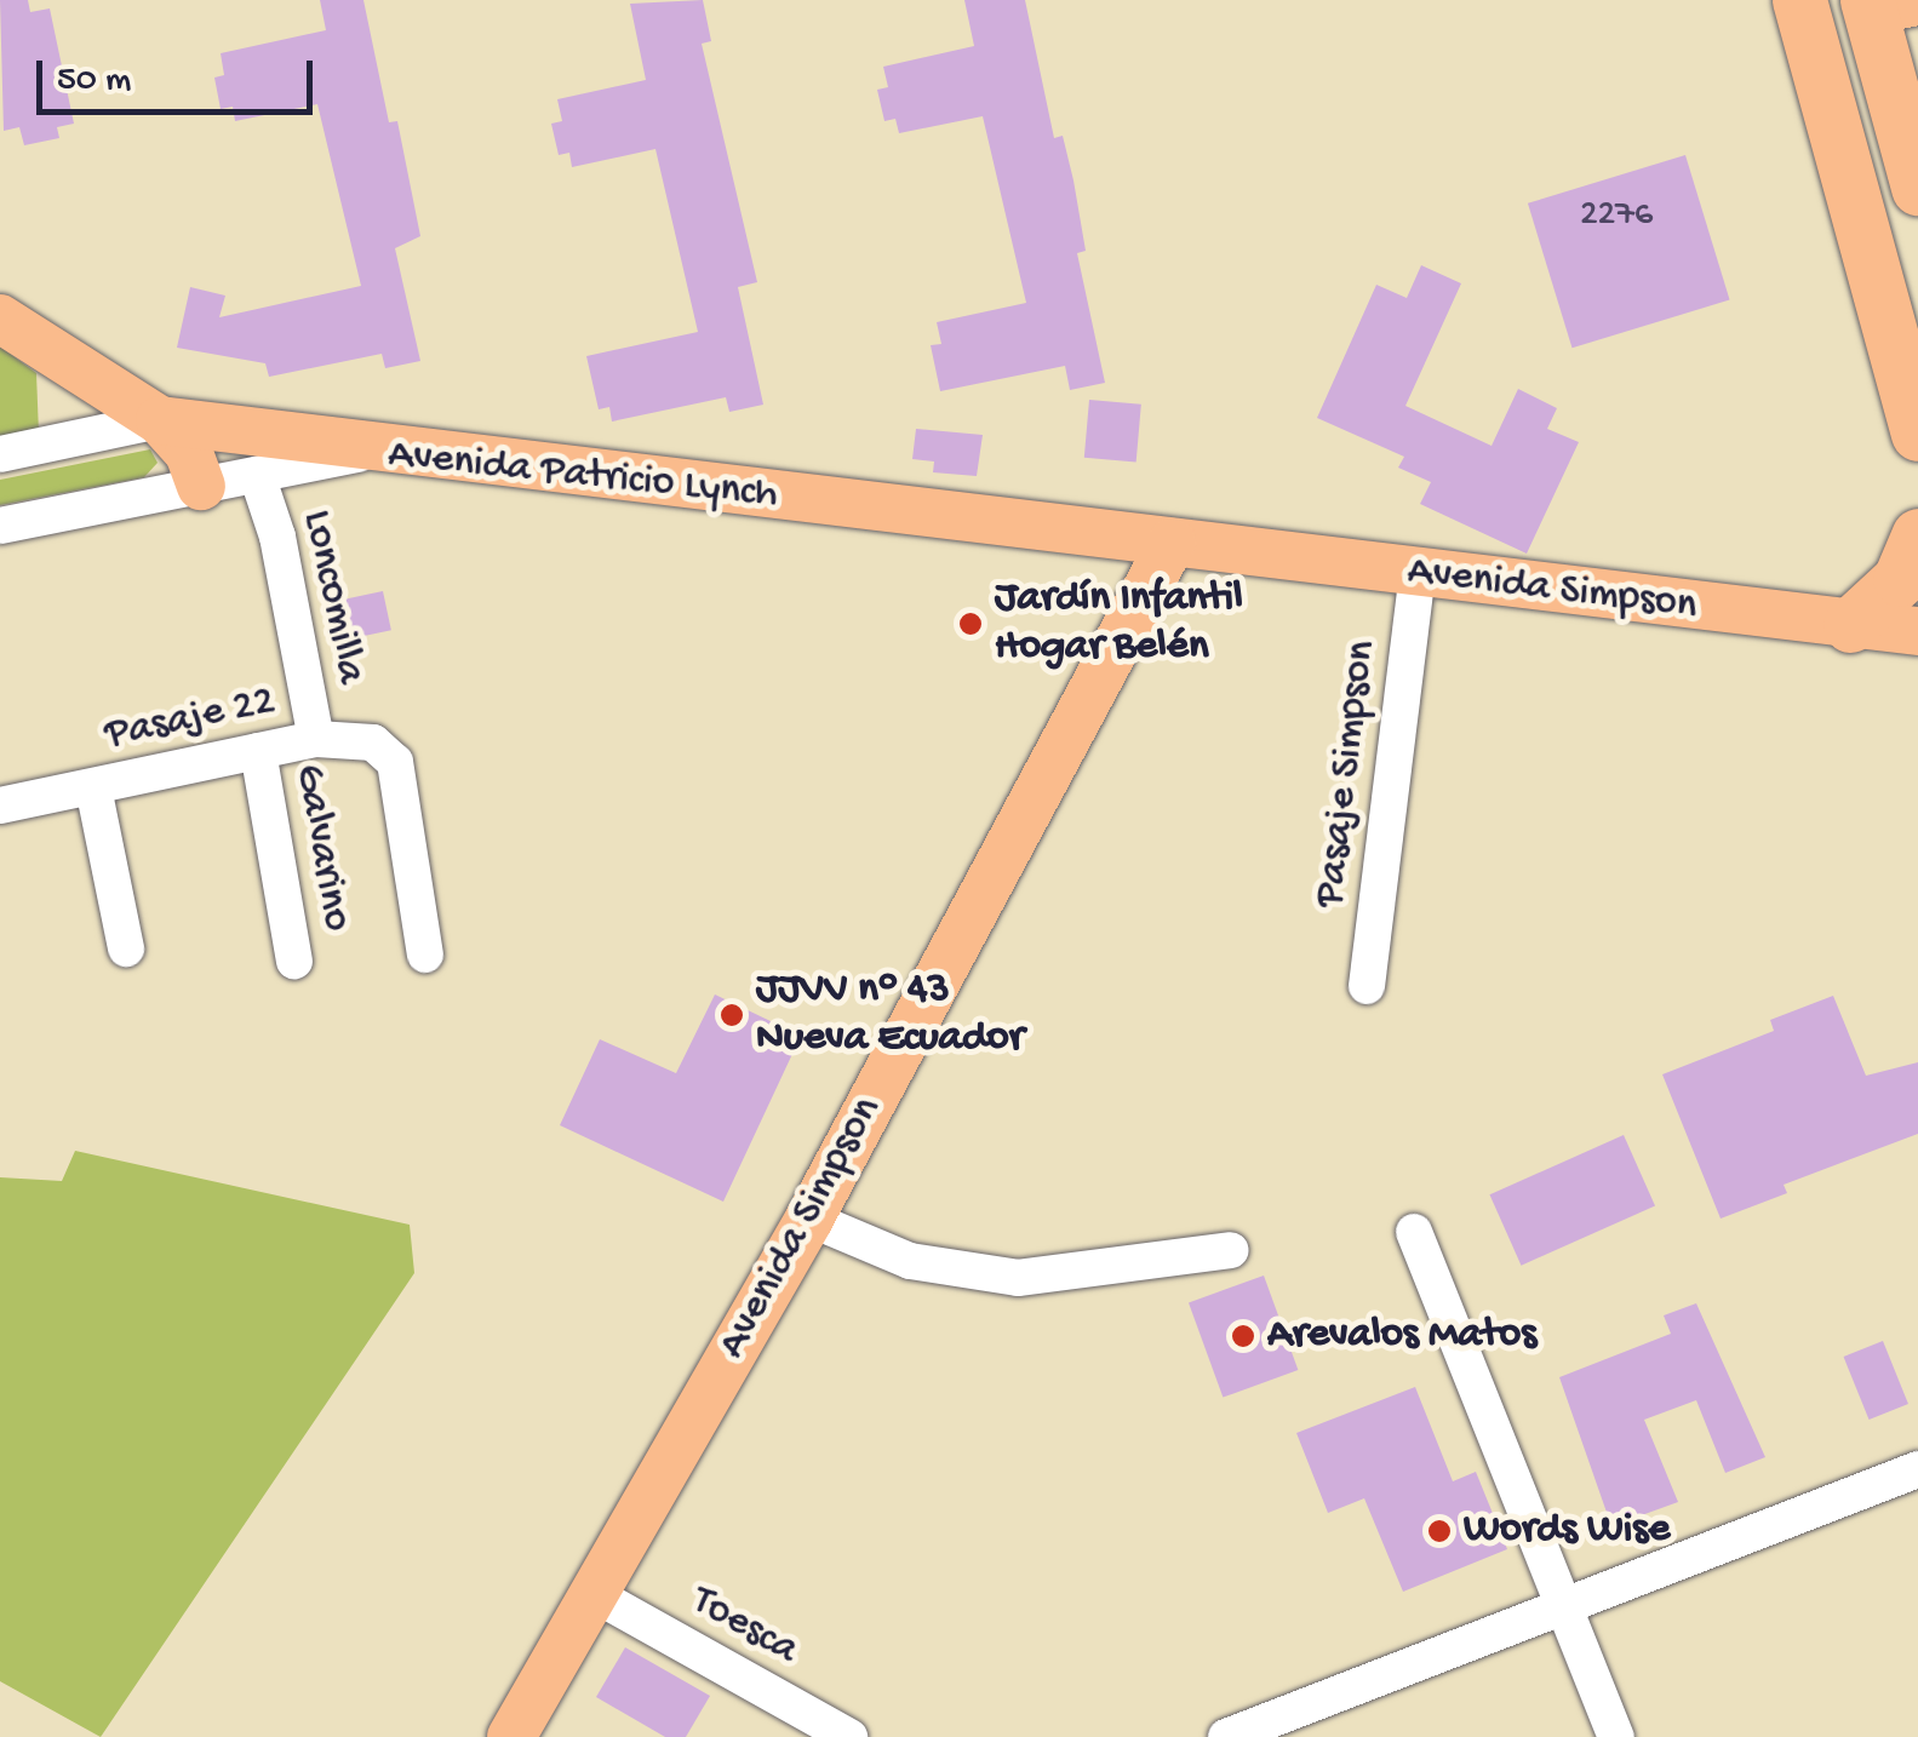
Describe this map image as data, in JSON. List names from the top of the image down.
{
  "streets": {
    "main road": ["Avenida Patricio Lynch", "Avenida Simpson"],
    "street": [
      "Loncomilla",
      "Pasaje 22",
      "Pasaje Simpson",
      "Galvarino",
      "Toesca"
    ]
  },
  "crossings": [
    ["Avenida Patricio Lynch", "Avenida Simpson"],
    ["Avenida Patricio Lynch", "Loncomilla"],
    ["Avenida Simpson", "Pasaje Simpson"],
    ["Avenida Simpson", "Toesca"],
    ["Loncomilla", "Pasaje 22"],
    ["Pasaje 22", "Galvarino"]
  ],
  "places": [
    "Jardín Infantil Hogar Belén",
    "JJVV n° 43 Nueva Ecuador",
    "Arevalos Matos",
    "Words Wise"
  ],
  "house_numbers": ["2276"],
  "scale_bar": "50 m"
}
